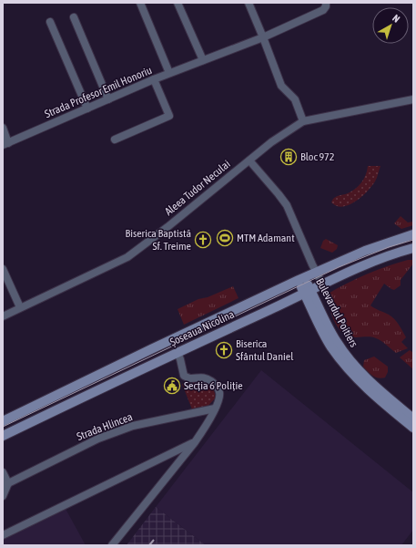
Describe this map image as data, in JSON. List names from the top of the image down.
{
  "streets": {
    "main road": ["Bulevardul Poitiers", "Șoseaua Nicolina"],
    "street": ["Strada Profesor Emil Honoriu", "Aleea Tudor Neculai", "Strada Hlincea"]
  },
  "crossings": [
    ["Bulevardul Poitiers", "Șoseaua Nicolina"]
  ],
  "places": {
    "building": ["Bloc 972"],
    "sports": ["MTM Adamant"],
    "church": ["Biserica Baptistă Sf. Treime", "Biserica Sfântul Daniel"],
    "public building": ["Secția 6 Poliție"]
  },
  "north": "top right"
}
